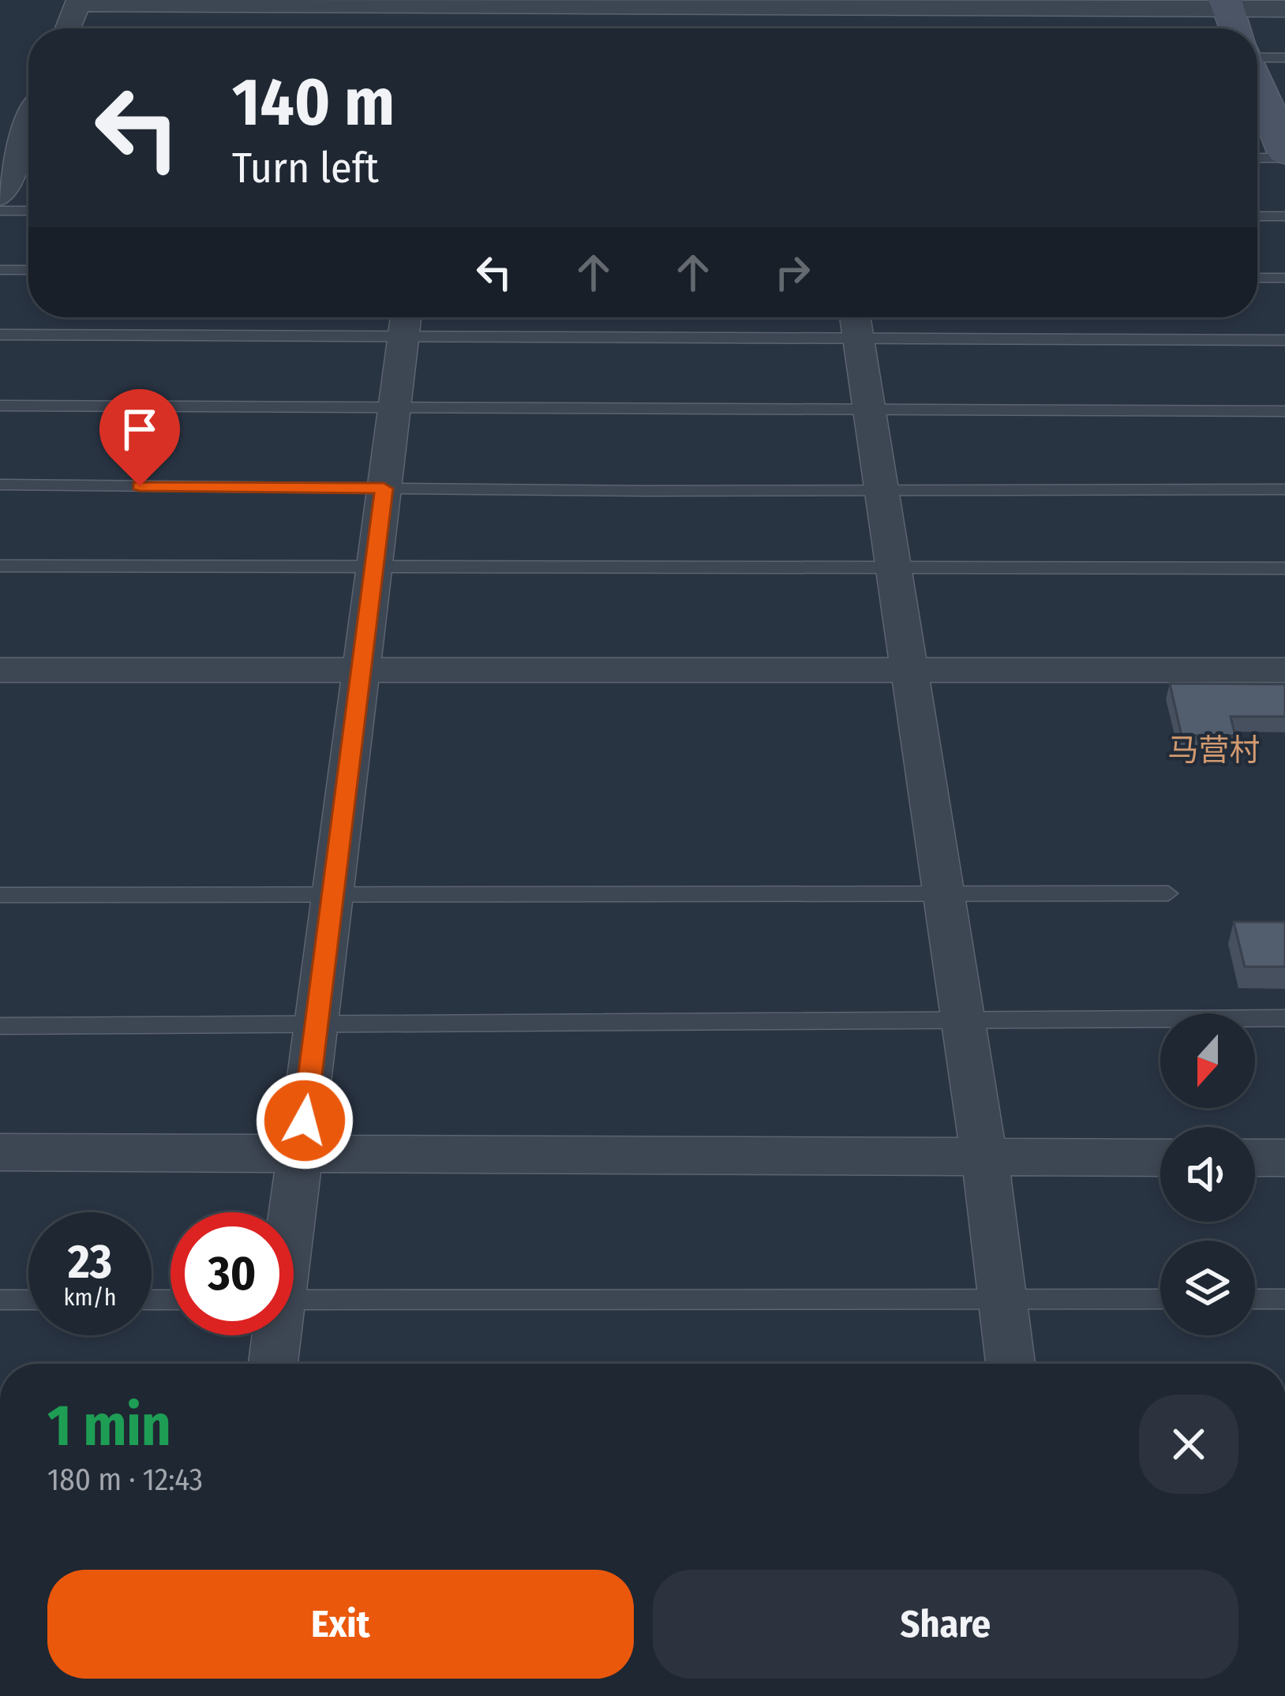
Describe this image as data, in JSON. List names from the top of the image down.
{
  "districts": ["马营村"],
  "north": "bottom",
  "page": {
    "turn": ["140 m", "Turn left"],
    "speed": "23 km/h",
    "limit": "30",
    "heading": ["1 min", "180 m · 12:43"],
    "buttons": ["Exit", "Share"]
  }
}
